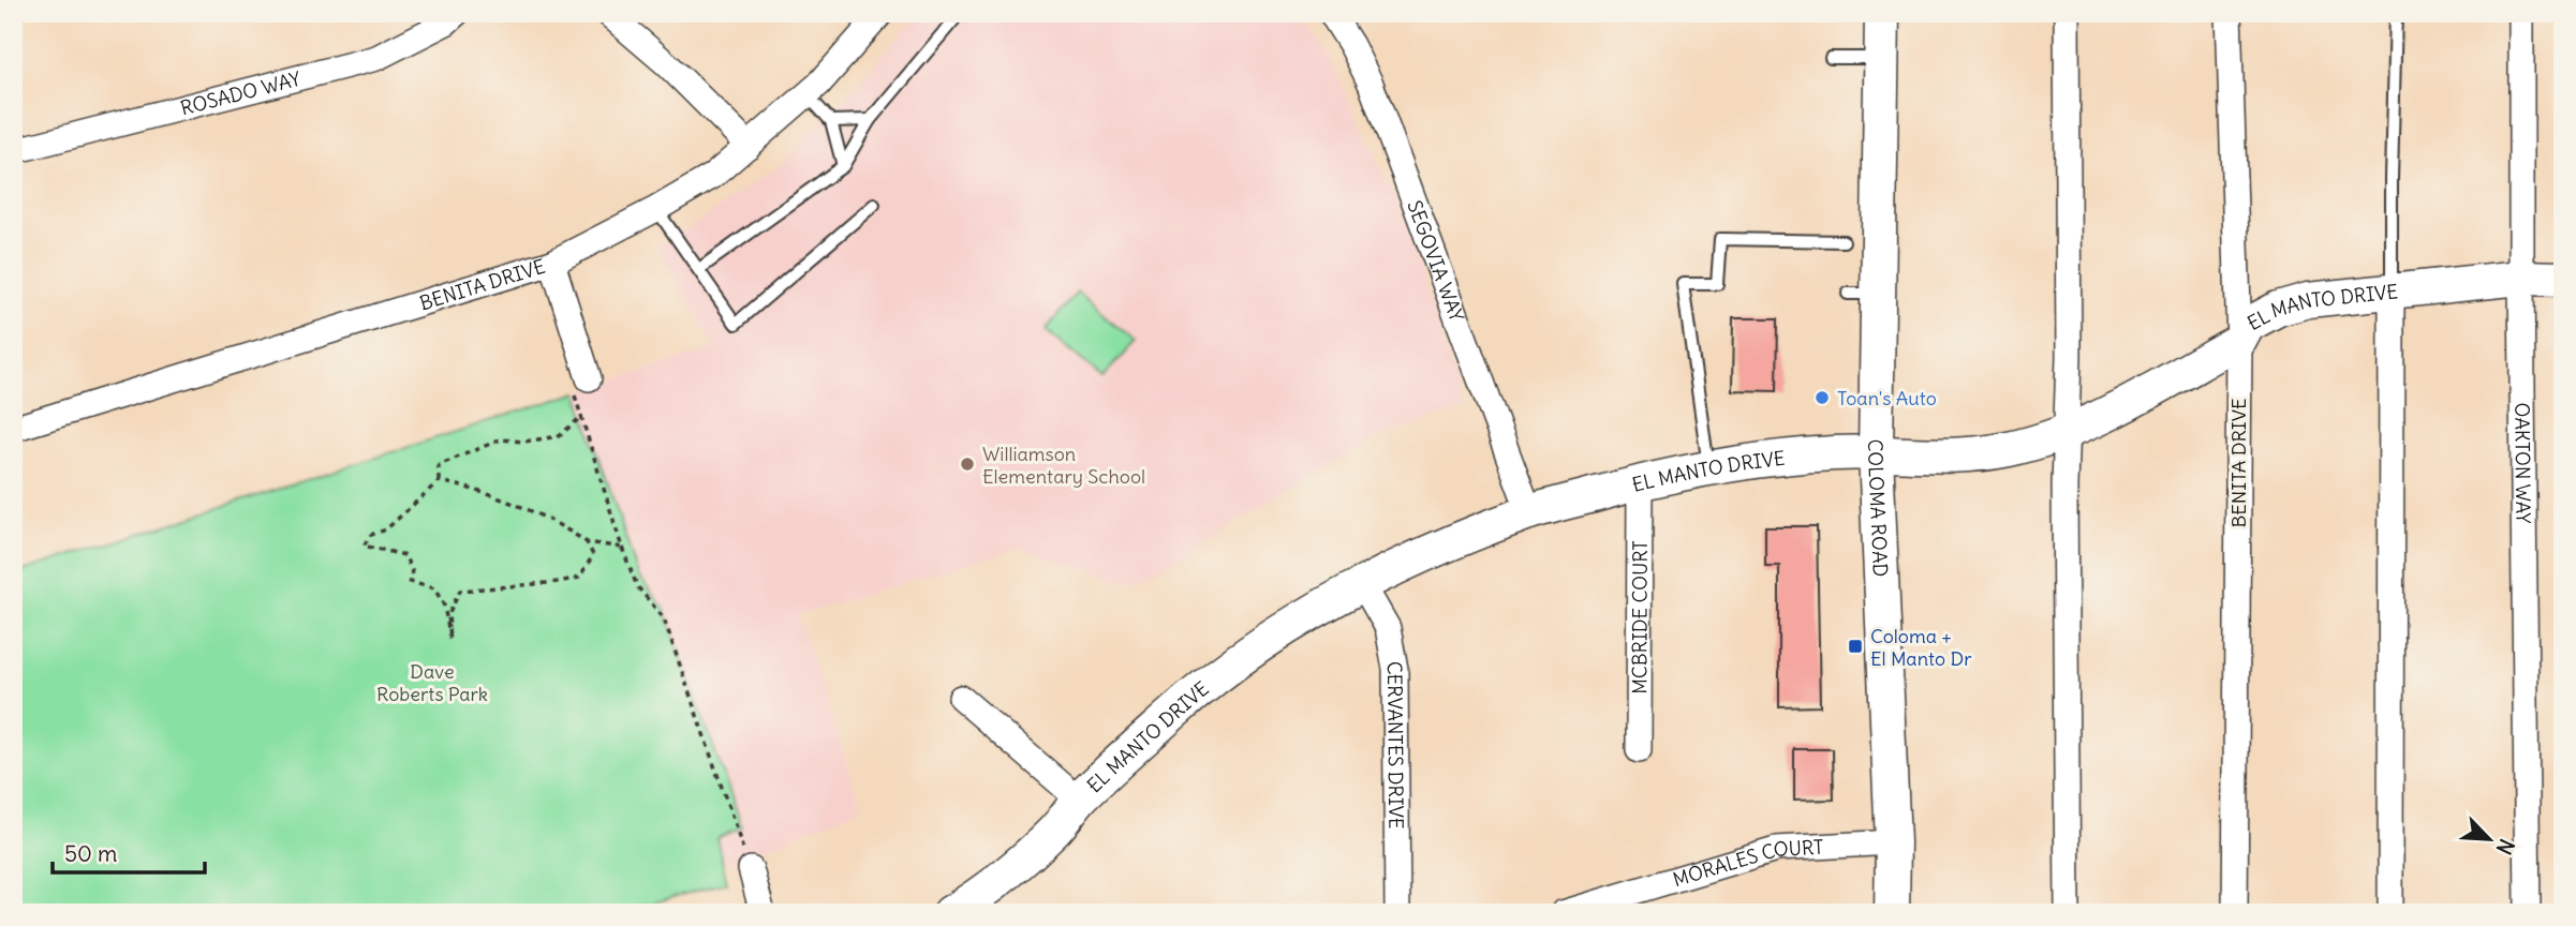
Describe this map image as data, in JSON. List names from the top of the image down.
{
  "streets": {
    "street": [
      "ROSADO WAY",
      "SEGOVIA WAY",
      "BENITA DRIVE",
      "EL MANTO DRIVE",
      "OAKTON WAY",
      "COLOMA ROAD",
      "MCBRIDE COURT",
      "CERVANTES DRIVE",
      "MORALES COURT"
    ]
  },
  "crossings": [
    ["SEGOVIA WAY", "EL MANTO DRIVE"],
    ["BENITA DRIVE", "EL MANTO DRIVE"],
    ["EL MANTO DRIVE", "OAKTON WAY"],
    ["EL MANTO DRIVE", "COLOMA ROAD"],
    ["EL MANTO DRIVE", "MCBRIDE COURT"],
    ["EL MANTO DRIVE", "CERVANTES DRIVE"],
    ["COLOMA ROAD", "MORALES COURT"]
  ],
  "parks": ["Dave Roberts Park"],
  "places": {
    "other": ["Toan's Auto", "Williamson Elementary School"],
    "transit": ["Coloma + El Manto Dr"]
  },
  "scale_bar": "50 m",
  "north": "bottom right"
}
